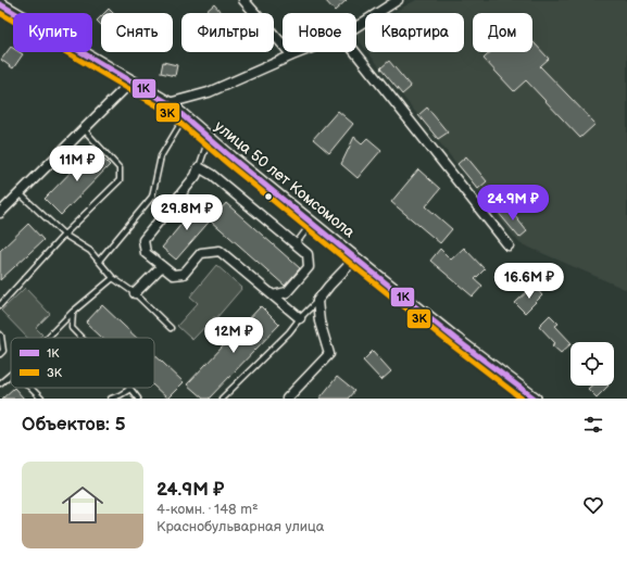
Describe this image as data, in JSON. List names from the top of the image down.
{
  "streets": {
    "street": ["улица 50 лет Комсомола"]
  },
  "lines": ["transit line 1К", "transit line 3К"],
  "legend": ["1К", "3К"],
  "page": {
    "chip": [
      "Купить",
      "Снять",
      "Фильтры",
      "Новое",
      "Квартира",
      "Дом"
    ],
    "price": [
      "11M ₽",
      "24.9M ₽",
      "29.8M ₽",
      "16.6M ₽",
      "12M ₽"
    ],
    "heading": "Объектов: 5",
    "list": [
      {
        "name": "24.9M ₽",
        "note": "4-комн. · 148 m² · Краснобульварная улица"
      }
    ]
  }
}
